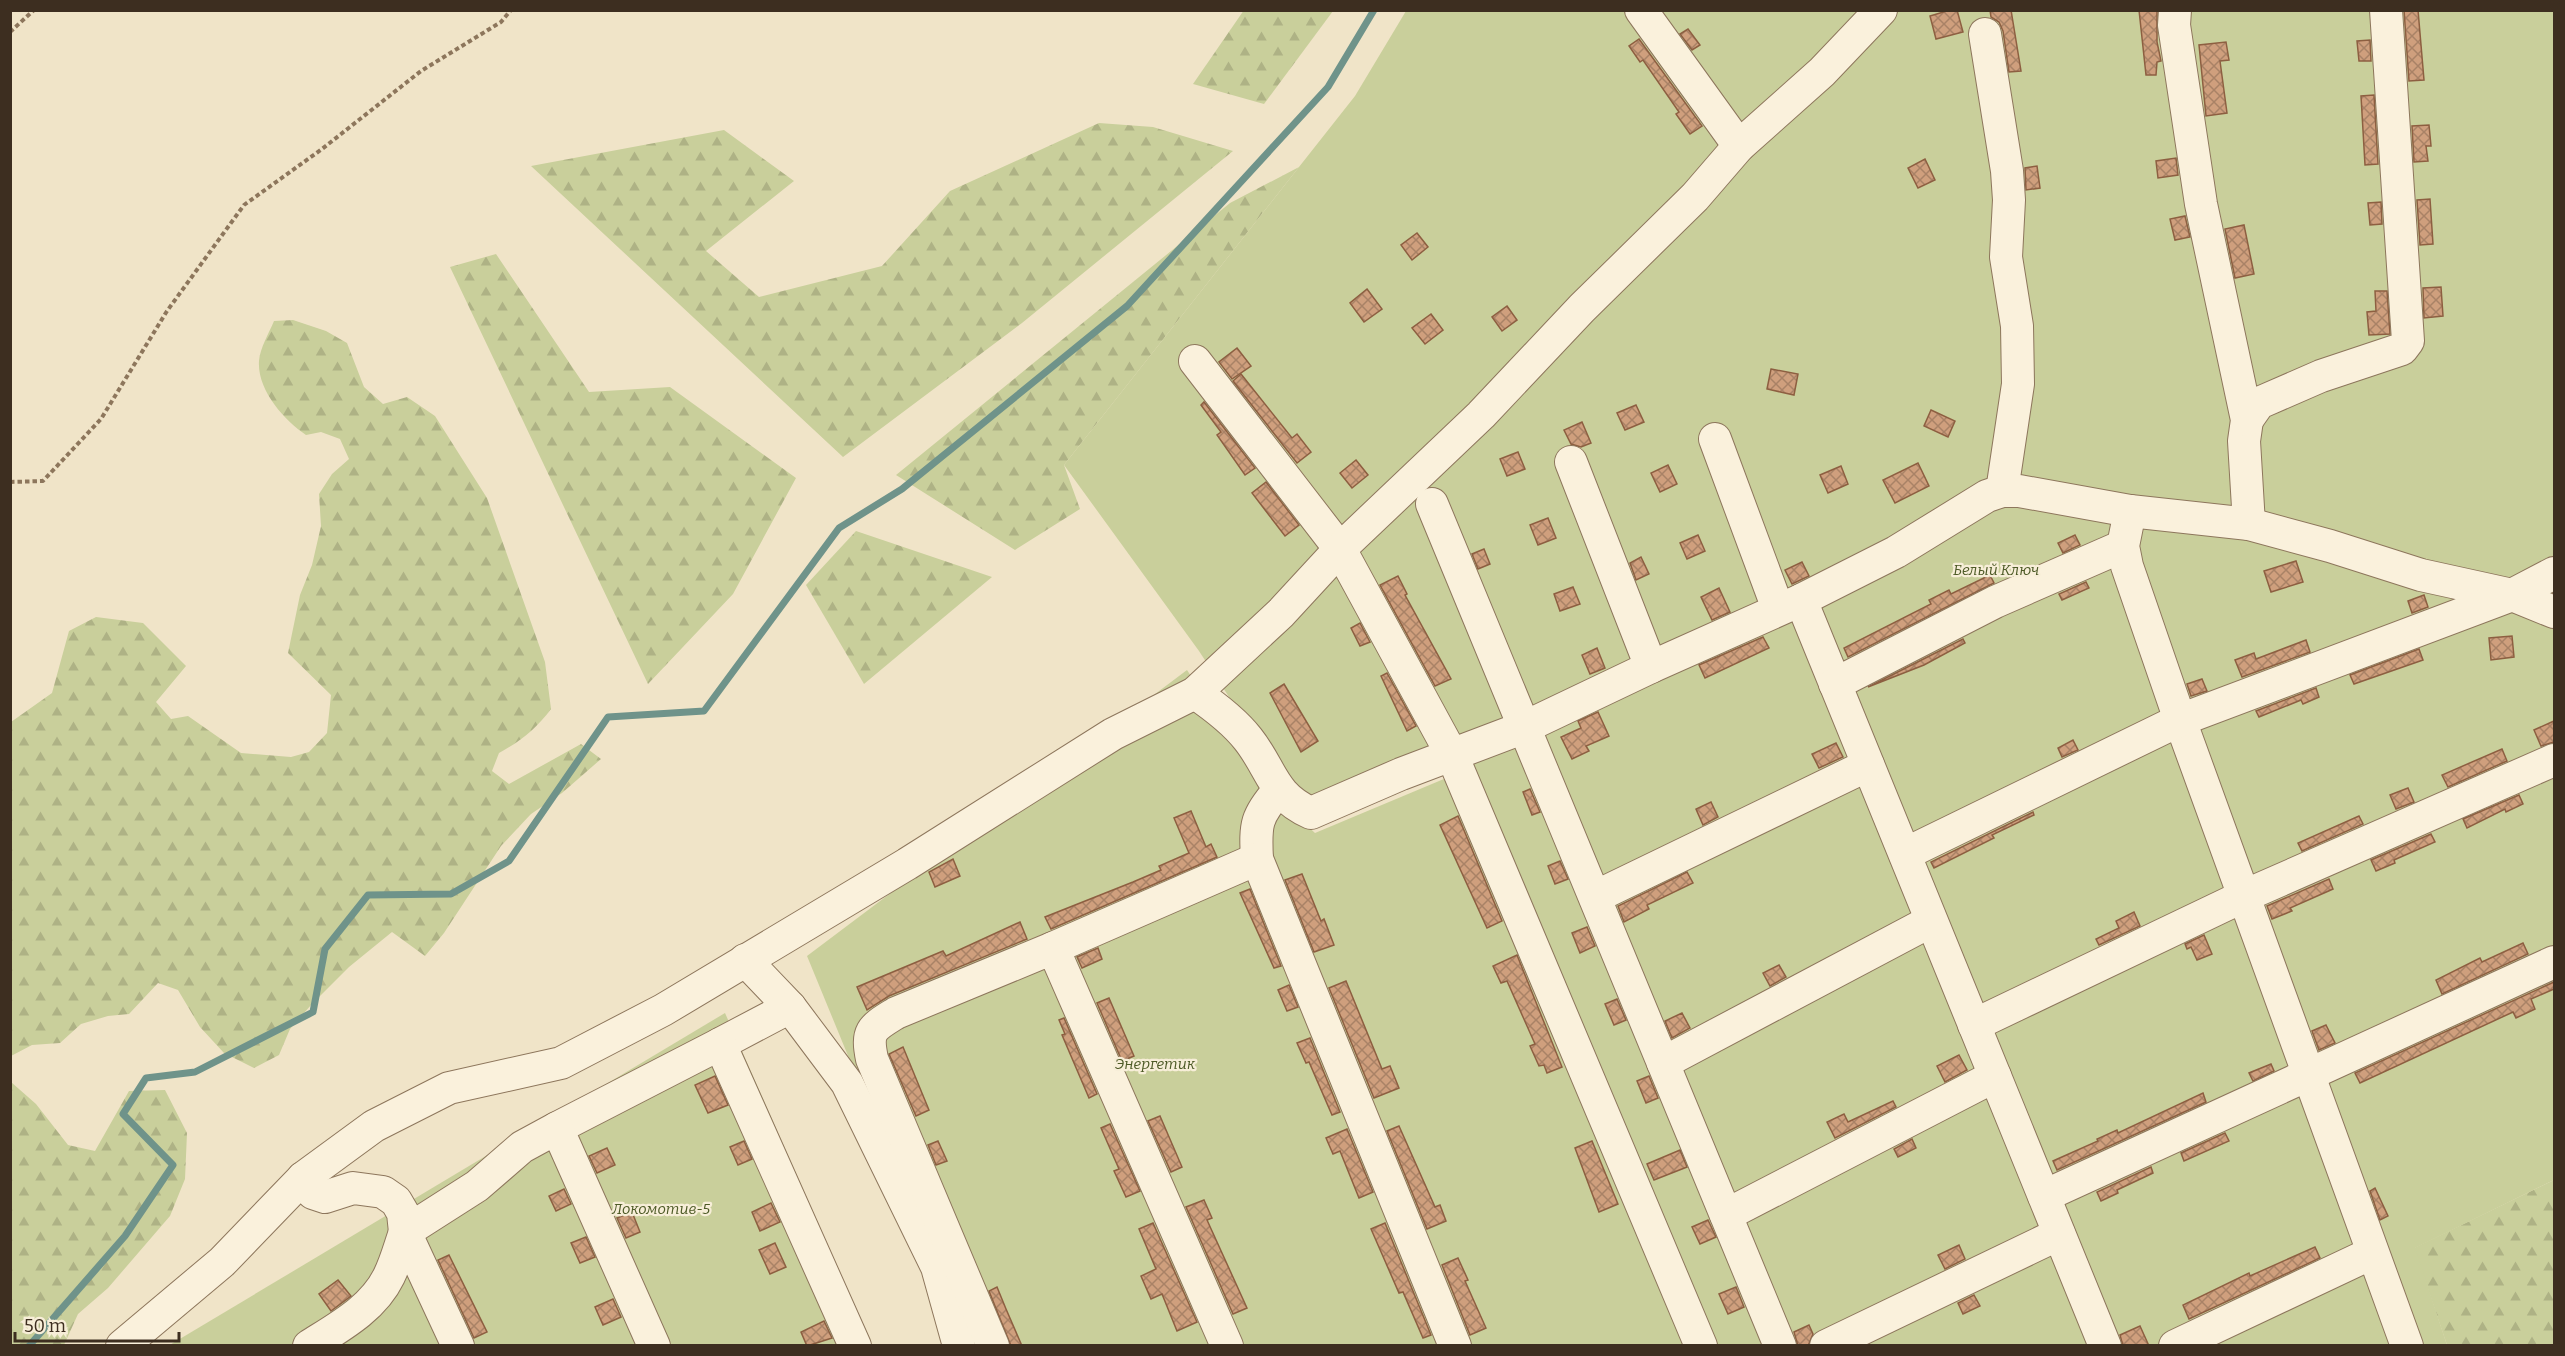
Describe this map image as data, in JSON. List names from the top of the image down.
{
  "parks": ["Белый Ключ", "Энергетик", "Локомотив-5"],
  "scale_bar": "50 m"
}
